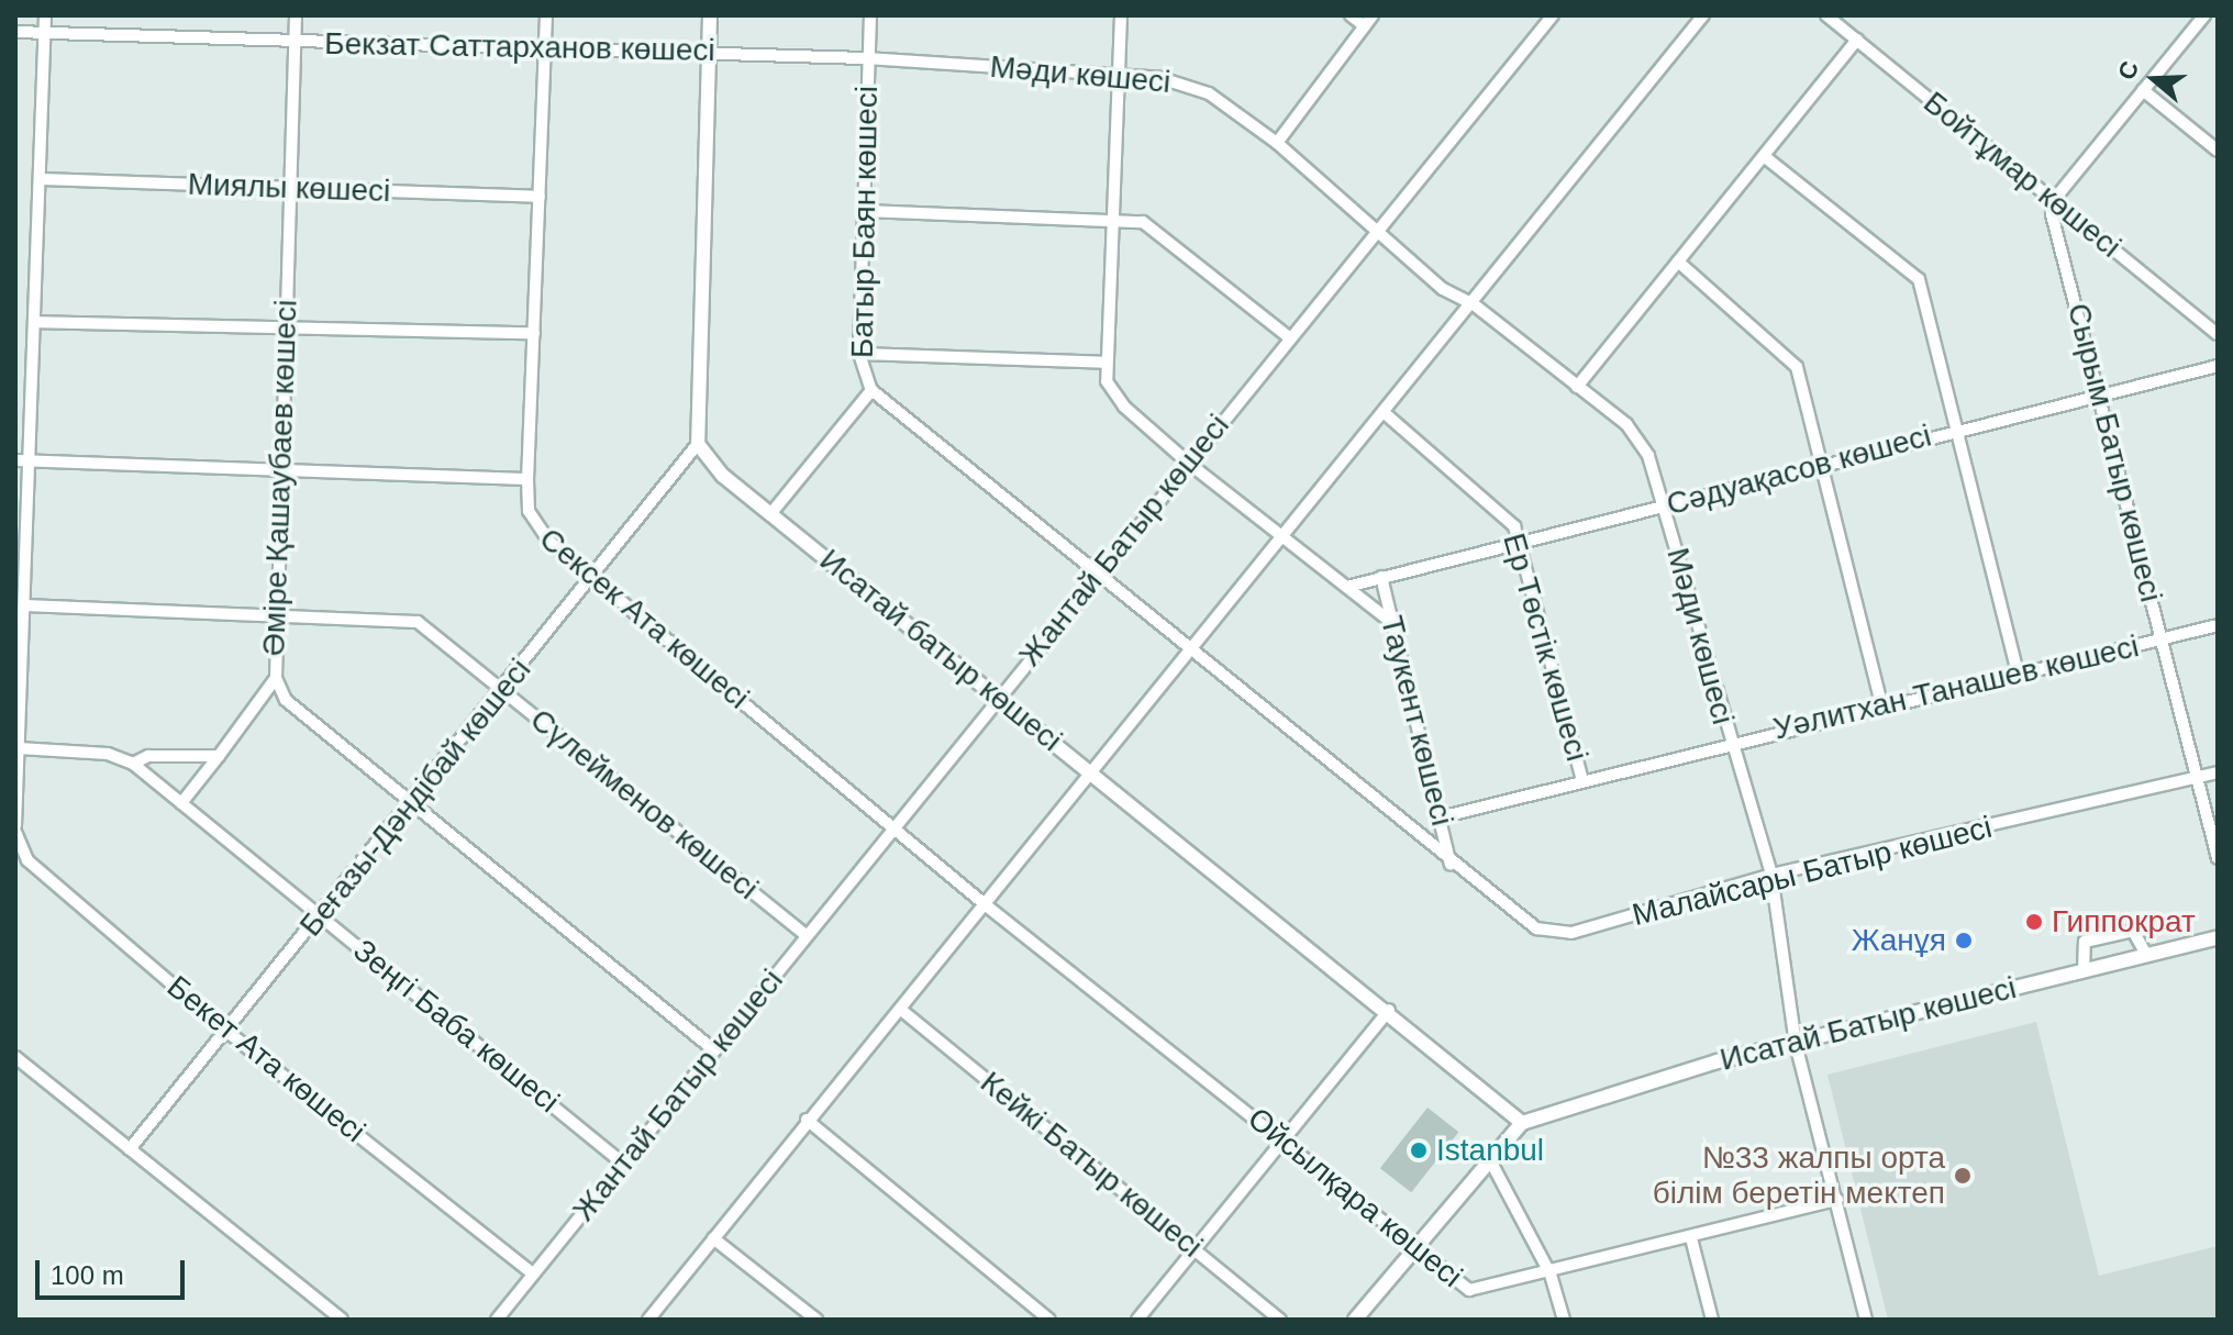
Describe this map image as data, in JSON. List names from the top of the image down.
{
  "streets": {
    "street": [
      "Бекзат Саттарханов көшесі",
      "Мәди көшесі",
      "Бойтұмар көшесі",
      "Миялы көшесі",
      "Батыр Баян көшесі",
      "Сырым Батыр көшесі",
      "Сәдуақасов көшесі",
      "Әміре Қашаубаев көшесі",
      "Жантай Батыр көшесі",
      "Сексек Ата көшесі",
      "Ер Төстік көшесі",
      "Исатай батыр көшесі",
      "Уәлитхан Танашев көшесі",
      "Таукент көшесі",
      "Беғазы-Дәндібай көшесі",
      "Сүлейменов көшесі",
      "Малайсары Батыр көшесі",
      "Исатай Батыр көшесі",
      "Зеңгі Баба көшесі",
      "Бекет Ата көшесі",
      "Кейкі Батыр көшесі",
      "Ойсылқара көшесі"
    ]
  },
  "crossings": [
    ["Бекзат Саттарханов көшесі", "Мәди көшесі"],
    ["Бекзат Саттарханов көшесі", "Батыр Баян көшесі"],
    ["Бекзат Саттарханов көшесі", "Әміре Қашаубаев көшесі"],
    ["Бекзат Саттарханов көшесі", "Сексек Ата көшесі"],
    ["Бекзат Саттарханов көшесі", "Бекет Ата көшесі"],
    ["Мәди көшесі", "Батыр Баян көшесі"],
    ["Мәди көшесі", "Сәдуақасов көшесі"],
    ["Мәди көшесі", "Жантай Батыр көшесі"],
    ["Мәди көшесі", "Уәлитхан Танашев көшесі"],
    ["Мәди көшесі", "Малайсары Батыр көшесі"],
    ["Мәди көшесі", "Исатай Батыр көшесі"],
    ["Мәди көшесі", "Ойсылқара көшесі"],
    ["Бойтұмар көшесі", "Сырым Батыр көшесі"],
    ["Миялы көшесі", "Әміре Қашаубаев көшесі"],
    ["Миялы көшесі", "Сексек Ата көшесі"],
    ["Миялы көшесі", "Бекет Ата көшесі"],
    ["Батыр Баян көшесі", "Жантай Батыр көшесі"],
    ["Батыр Баян көшесі", "Малайсары Батыр көшесі"],
    ["Сырым Батыр көшесі", "Сәдуақасов көшесі"],
    ["Сырым Батыр көшесі", "Уәлитхан Танашев көшесі"],
    ["Сырым Батыр көшесі", "Малайсары Батыр көшесі"],
    ["Сәдуақасов көшесі", "Ер Төстік көшесі"],
    ["Сәдуақасов көшесі", "Таукент көшесі"],
    ["Әміре Қашаубаев көшесі", "Жантай Батыр көшесі"],
    ["Әміре Қашаубаев көшесі", "Беғазы-Дәндібай көшесі"],
    ["Әміре Қашаубаев көшесі", "Сүлейменов көшесі"],
    ["Жантай Батыр көшесі", "Сексек Ата көшесі"],
    ["Жантай Батыр көшесі", "Исатай батыр көшесі"],
    ["Жантай Батыр көшесі", "Сүлейменов көшесі"],
    ["Жантай Батыр көшесі", "Зеңгі Баба көшесі"],
    ["Жантай Батыр көшесі", "Бекет Ата көшесі"],
    ["Сексек Ата көшесі", "Беғазы-Дәндібай көшесі"],
    ["Сексек Ата көшесі", "Ойсылқара көшесі"],
    ["Ер Төстік көшесі", "Уәлитхан Танашев көшесі"],
    ["Исатай батыр көшесі", "Беғазы-Дәндібай көшесі"],
    ["Исатай батыр көшесі", "Исатай Батыр көшесі"],
    ["Уәлитхан Танашев көшесі", "Таукент көшесі"],
    ["Таукент көшесі", "Малайсары Батыр көшесі"],
    ["Беғазы-Дәндібай көшесі", "Сүлейменов көшесі"],
    ["Беғазы-Дәндібай көшесі", "Зеңгі Баба көшесі"],
    ["Беғазы-Дәндібай көшесі", "Бекет Ата көшесі"],
    ["Сүлейменов көшесі", "Бекет Ата көшесі"],
    ["Зеңгі Баба көшесі", "Бекет Ата көшесі"]
  ],
  "places": [
    "Гиппократ",
    "Жанұя",
    "Istanbul",
    "№33 жалпы орта білім беретін мектеп"
  ],
  "scale_bar": "100 m",
  "north": "left"
}
